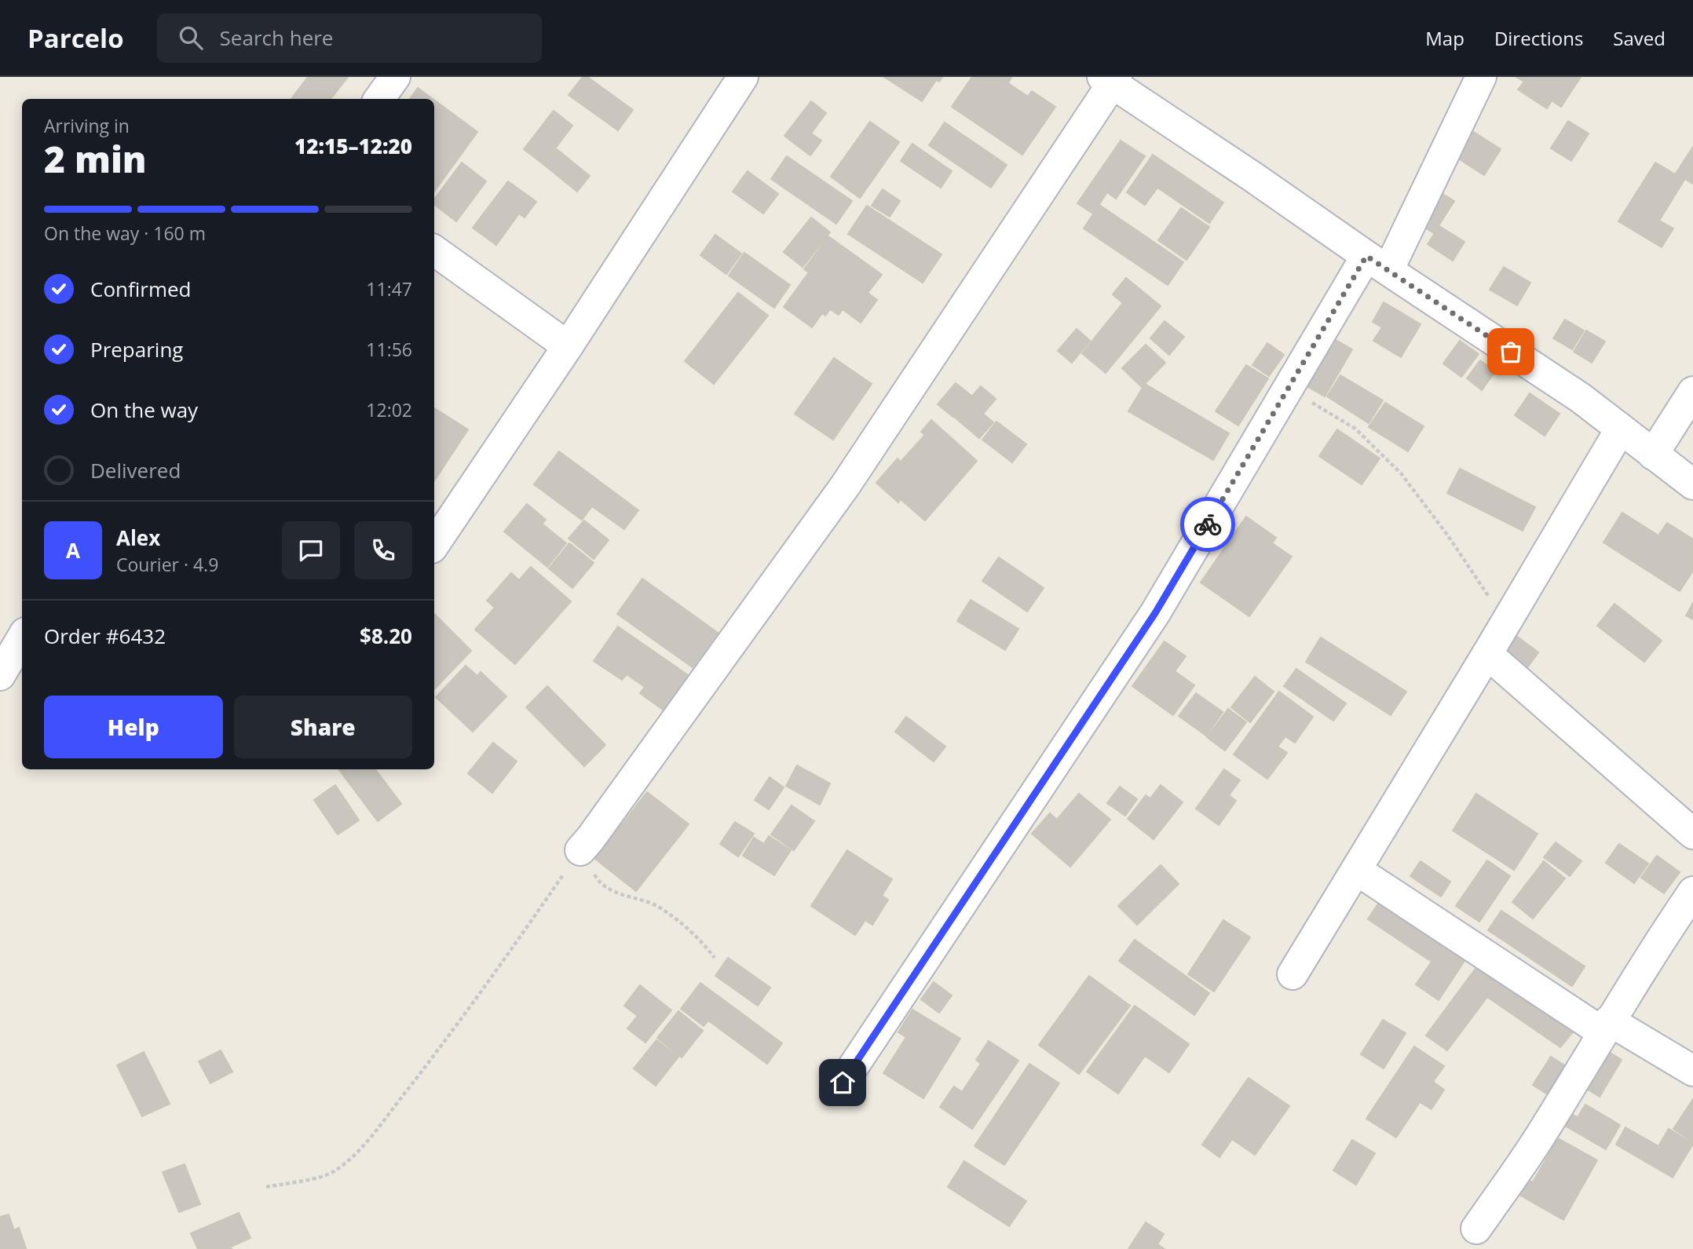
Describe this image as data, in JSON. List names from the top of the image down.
{
  "page": {
    "header": "Parcelo",
    "search": "Search here",
    "nav": ["Map", "Directions", "Saved"],
    "heading": ["2 min", "Arriving in", "12:15–12:20"],
    "panel": [
      "Alex",
      "Courier · 4.9",
      "Order #6432",
      "$8.20"
    ],
    "bar": "On the way · 160 m",
    "list": [
      ["Confirmed", "11:47"],
      ["Preparing", "11:56"],
      ["On the way", "12:02"],
      "Delivered"
    ],
    "round": "A",
    "buttons": ["Help", "Share"]
  }
}
